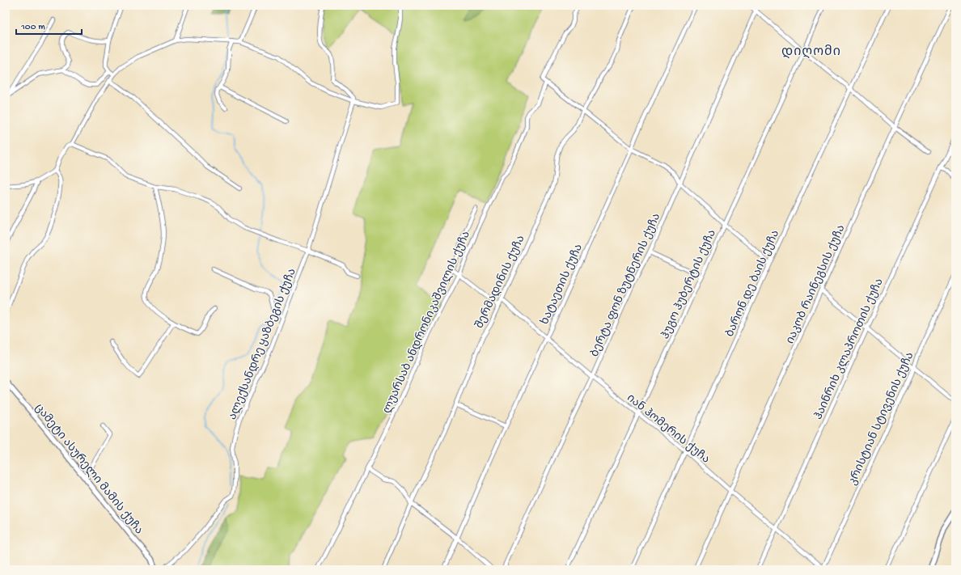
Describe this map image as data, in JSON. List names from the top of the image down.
{
  "streets": {
    "street": [
      "შერმადინის ქუჩა",
      "ბარონ დე ბაის ქუჩა",
      "ხატაეთის ქუჩა",
      "ჰუგო ჰუბერტის ქუჩა",
      "იაკობ რაინეგსის ქუჩა",
      "ბერტა ფონ ზუტნერის ქუჩა",
      "ლუარსაბ ანდრონიკაშვილის ქუჩა",
      "ალექსანდრე ყაზბეგის ქუჩა",
      "ჰაინრიხ კლაპროთის ქუჩა",
      "კრისტიან სტივენის ქუჩა",
      "იან ჰომერის ქუჩა",
      "ცამეტი ასურელი მამის ქუჩა"
    ]
  },
  "crossings": [
    ["შერმადინის ქუჩა", "იან ჰომერის ქუჩა"],
    ["ბარონ დე ბაის ქუჩა", "იან ჰომერის ქუჩა"],
    ["ხატაეთის ქუჩა", "იან ჰომერის ქუჩა"],
    ["ჰუგო ჰუბერტის ქუჩა", "იან ჰომერის ქუჩა"],
    ["იაკობ რაინეგსის ქუჩა", "იან ჰომერის ქუჩა"],
    ["ბერტა ფონ ზუტნერის ქუჩა", "იან ჰომერის ქუჩა"],
    ["ჰაინრიხ კლაპროთის ქუჩა", "იან ჰომერის ქუჩა"],
    ["კრისტიან სტივენის ქუჩა", "იან ჰომერის ქუჩა"]
  ],
  "districts": ["დიღომი"],
  "scale_bar": "100 m"
}
